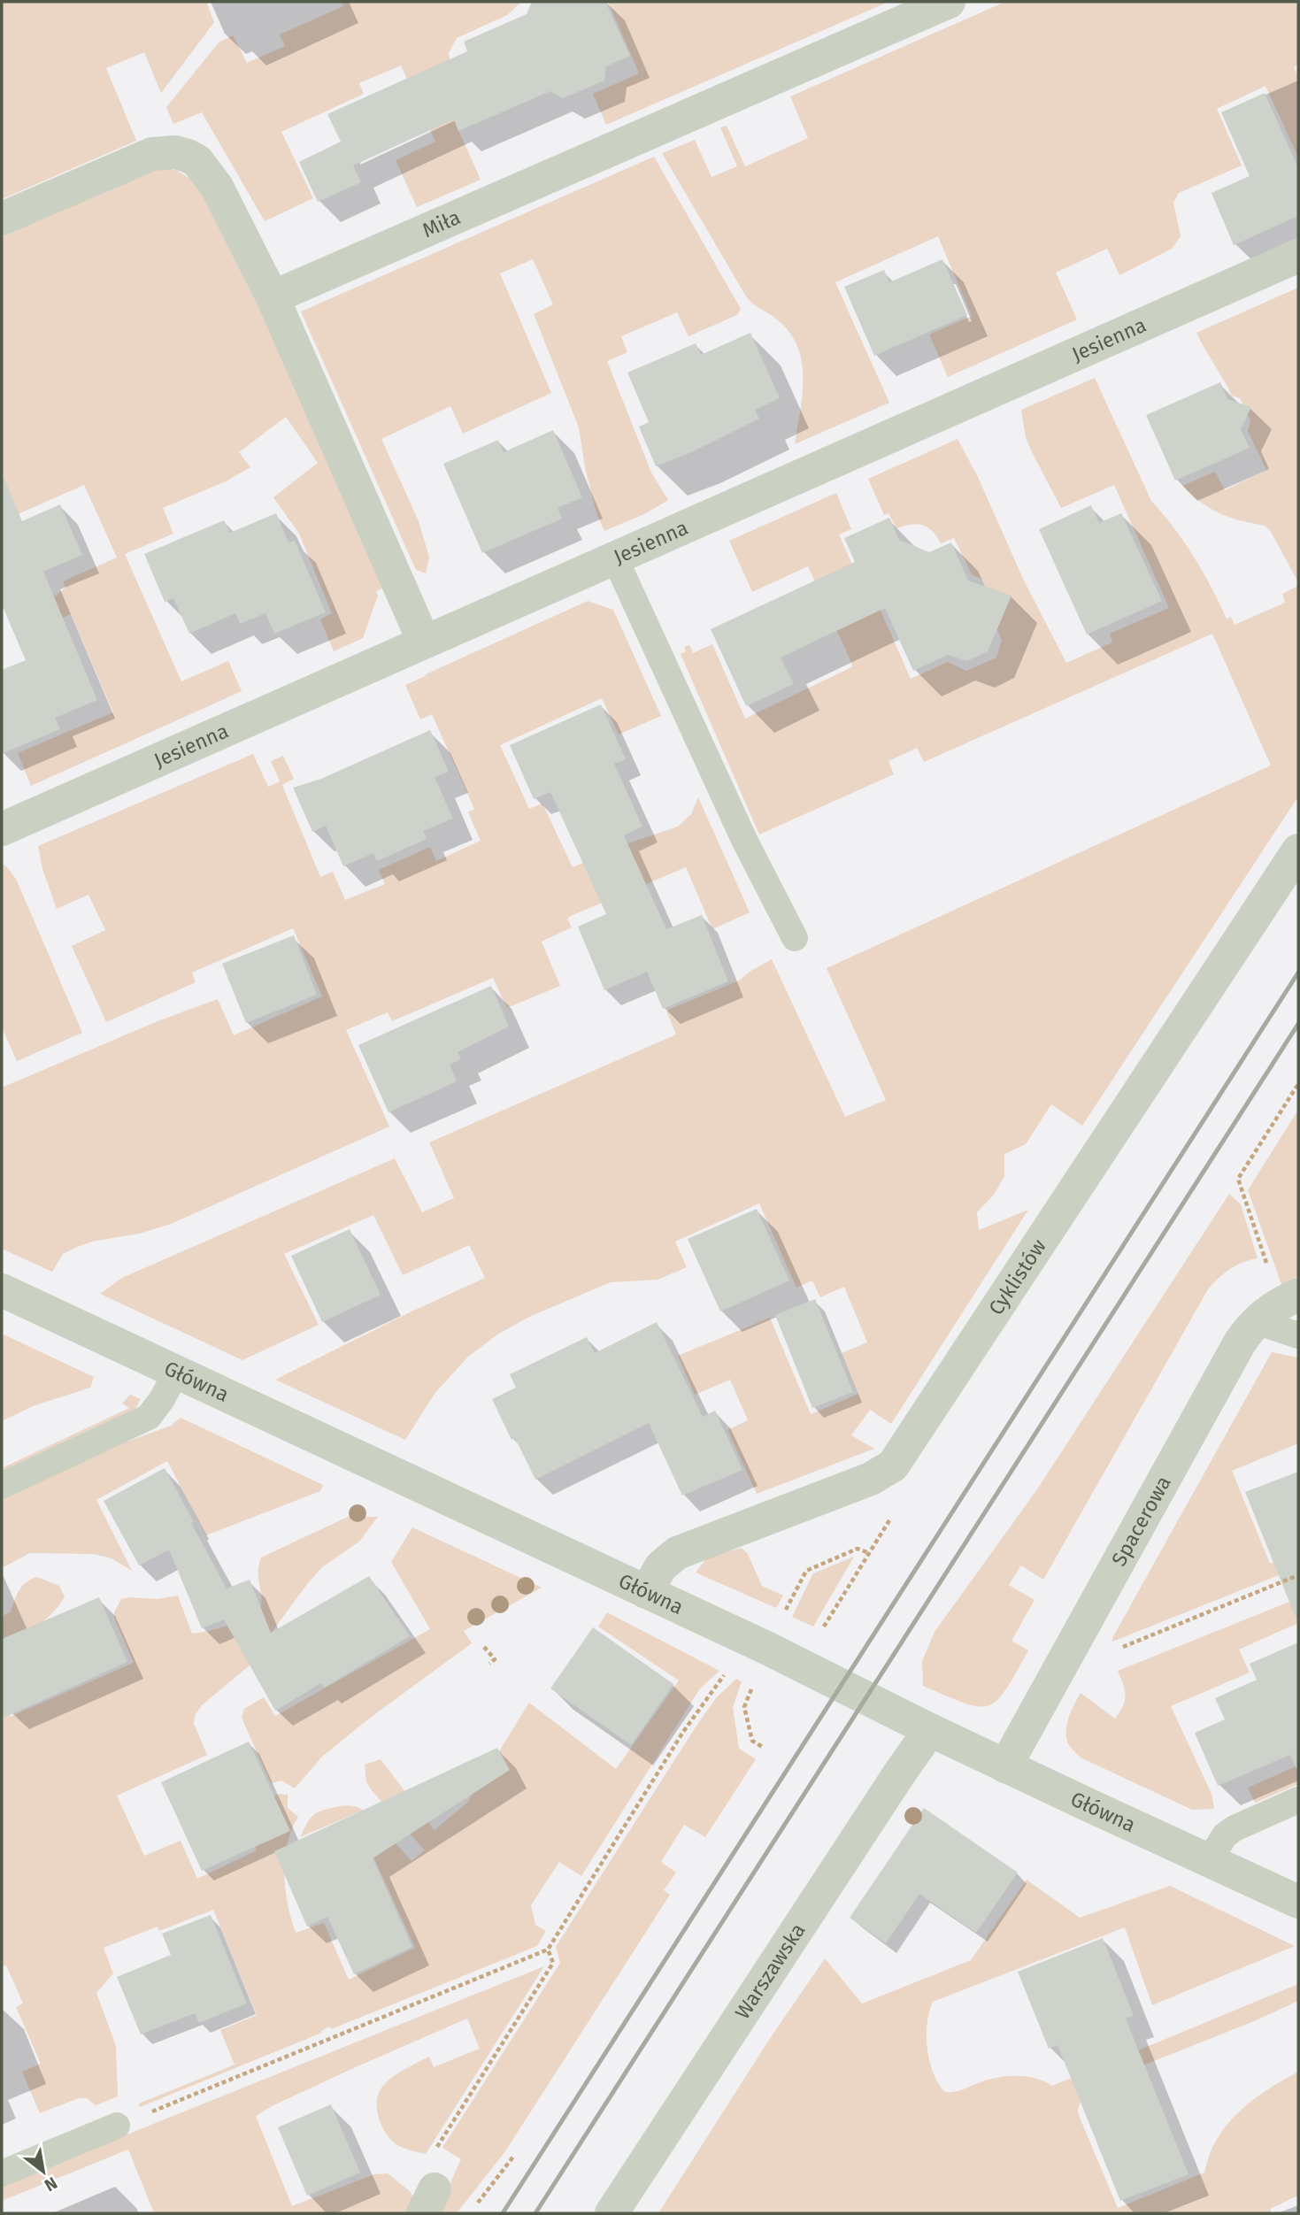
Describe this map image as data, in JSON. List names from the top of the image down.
{
  "streets": {
    "street": [
      "Miła",
      "Jesienna",
      "Cyklistów",
      "Główna",
      "Spacerowa",
      "Warszawska"
    ]
  },
  "crossings": [
    ["Cyklistów", "Główna"],
    ["Główna", "Spacerowa"],
    ["Główna", "Warszawska"]
  ],
  "north": "bottom right"
}
